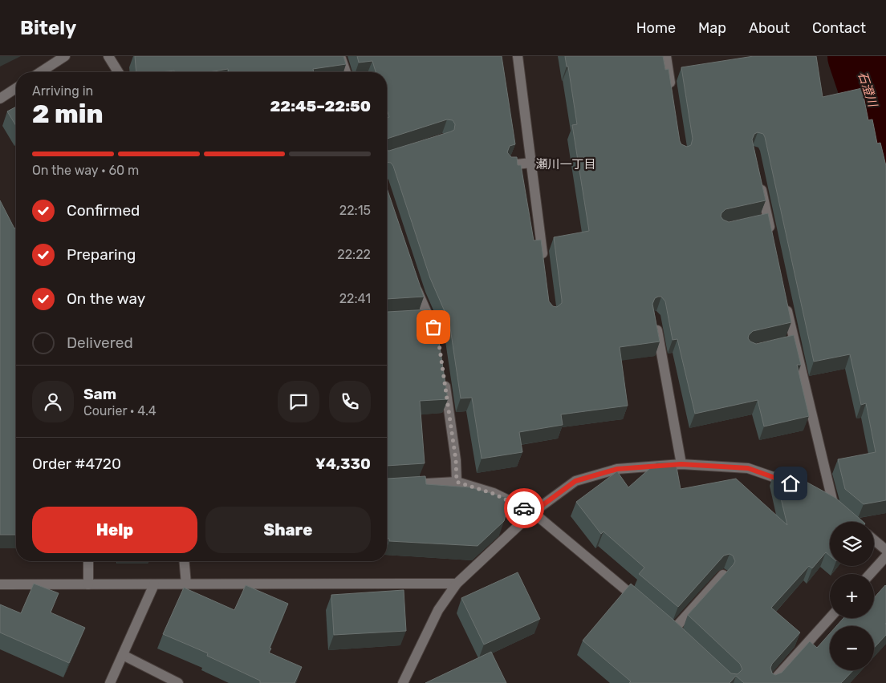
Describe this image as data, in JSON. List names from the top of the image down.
{
  "districts": ["瀬川一丁目"],
  "water": ["石澄川"],
  "page": {
    "header": "Bitely",
    "nav": [
      "Home",
      "Map",
      "About",
      "Contact"
    ],
    "heading": ["2 min", "Arriving in", "22:45–22:50"],
    "panel": [
      "Sam",
      "Courier · 4.4",
      "Order #4720",
      "¥4,330"
    ],
    "bar": "On the way · 60 m",
    "list": [
      ["Confirmed", "22:15"],
      ["Preparing", "22:22"],
      ["On the way", "22:41"],
      "Delivered"
    ],
    "buttons": ["Help", "Share"],
    "map_buttons": ["+", "−"]
  }
}
